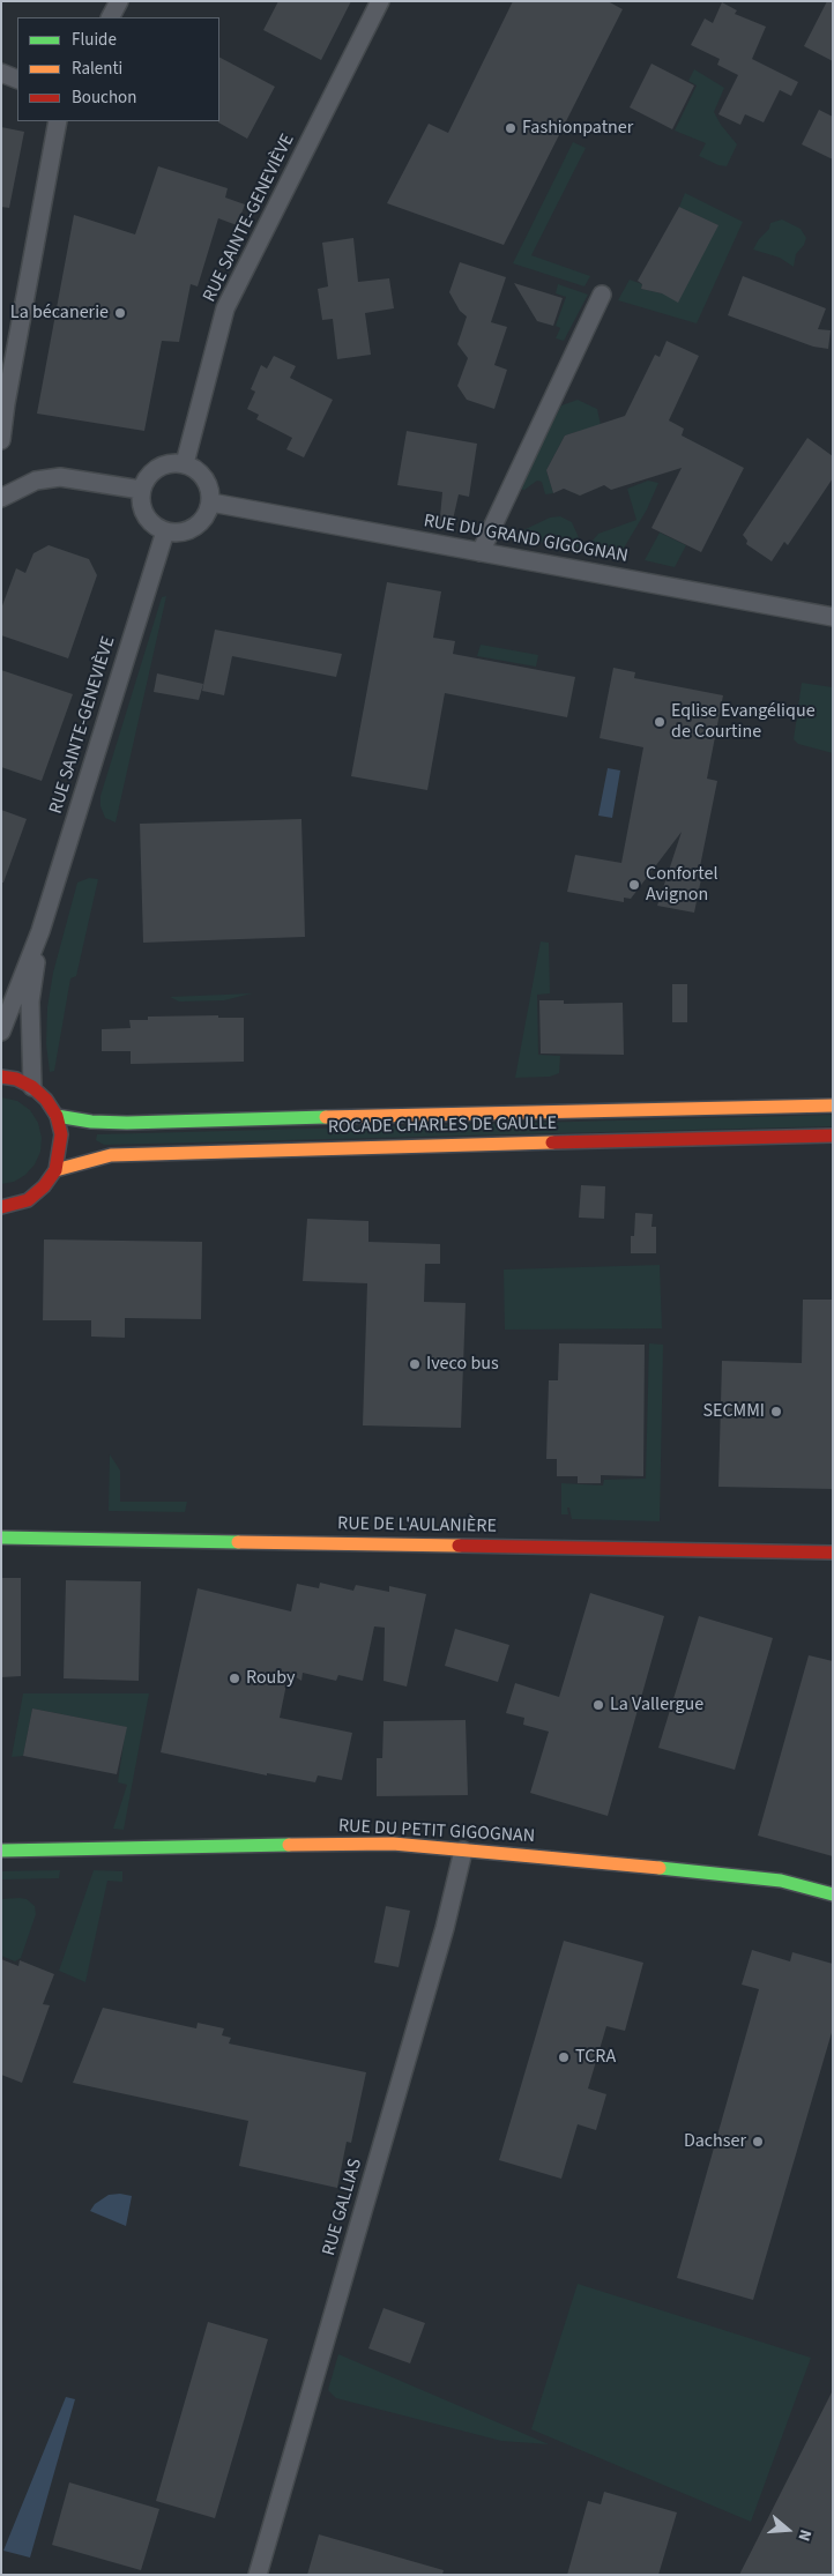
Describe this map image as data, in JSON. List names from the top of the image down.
{
  "streets": {
    "main road": ["ROCADE CHARLES DE GAULLE", "RUE DE L'AULANIÈRE", "RUE DU PETIT GIGOGNAN"],
    "street": ["RUE SAINTE-GENEVIÈVE", "RUE DU GRAND GIGOGNAN", "RUE GALLIAS"]
  },
  "crossings": [
    ["RUE SAINTE-GENEVIÈVE", "RUE DU GRAND GIGOGNAN"],
    ["RUE DU PETIT GIGOGNAN", "RUE GALLIAS"]
  ],
  "places": [
    "Fashionpatner",
    "La bécanerie",
    "Eqlise Evangélique de Courtine",
    "Confortel Avignon",
    "Iveco bus",
    "SECMMI",
    "Rouby",
    "La Vallergue",
    "TCRA",
    "Dachser"
  ],
  "legend": ["Fluide", "Ralenti", "Bouchon"],
  "north": "right"
}
